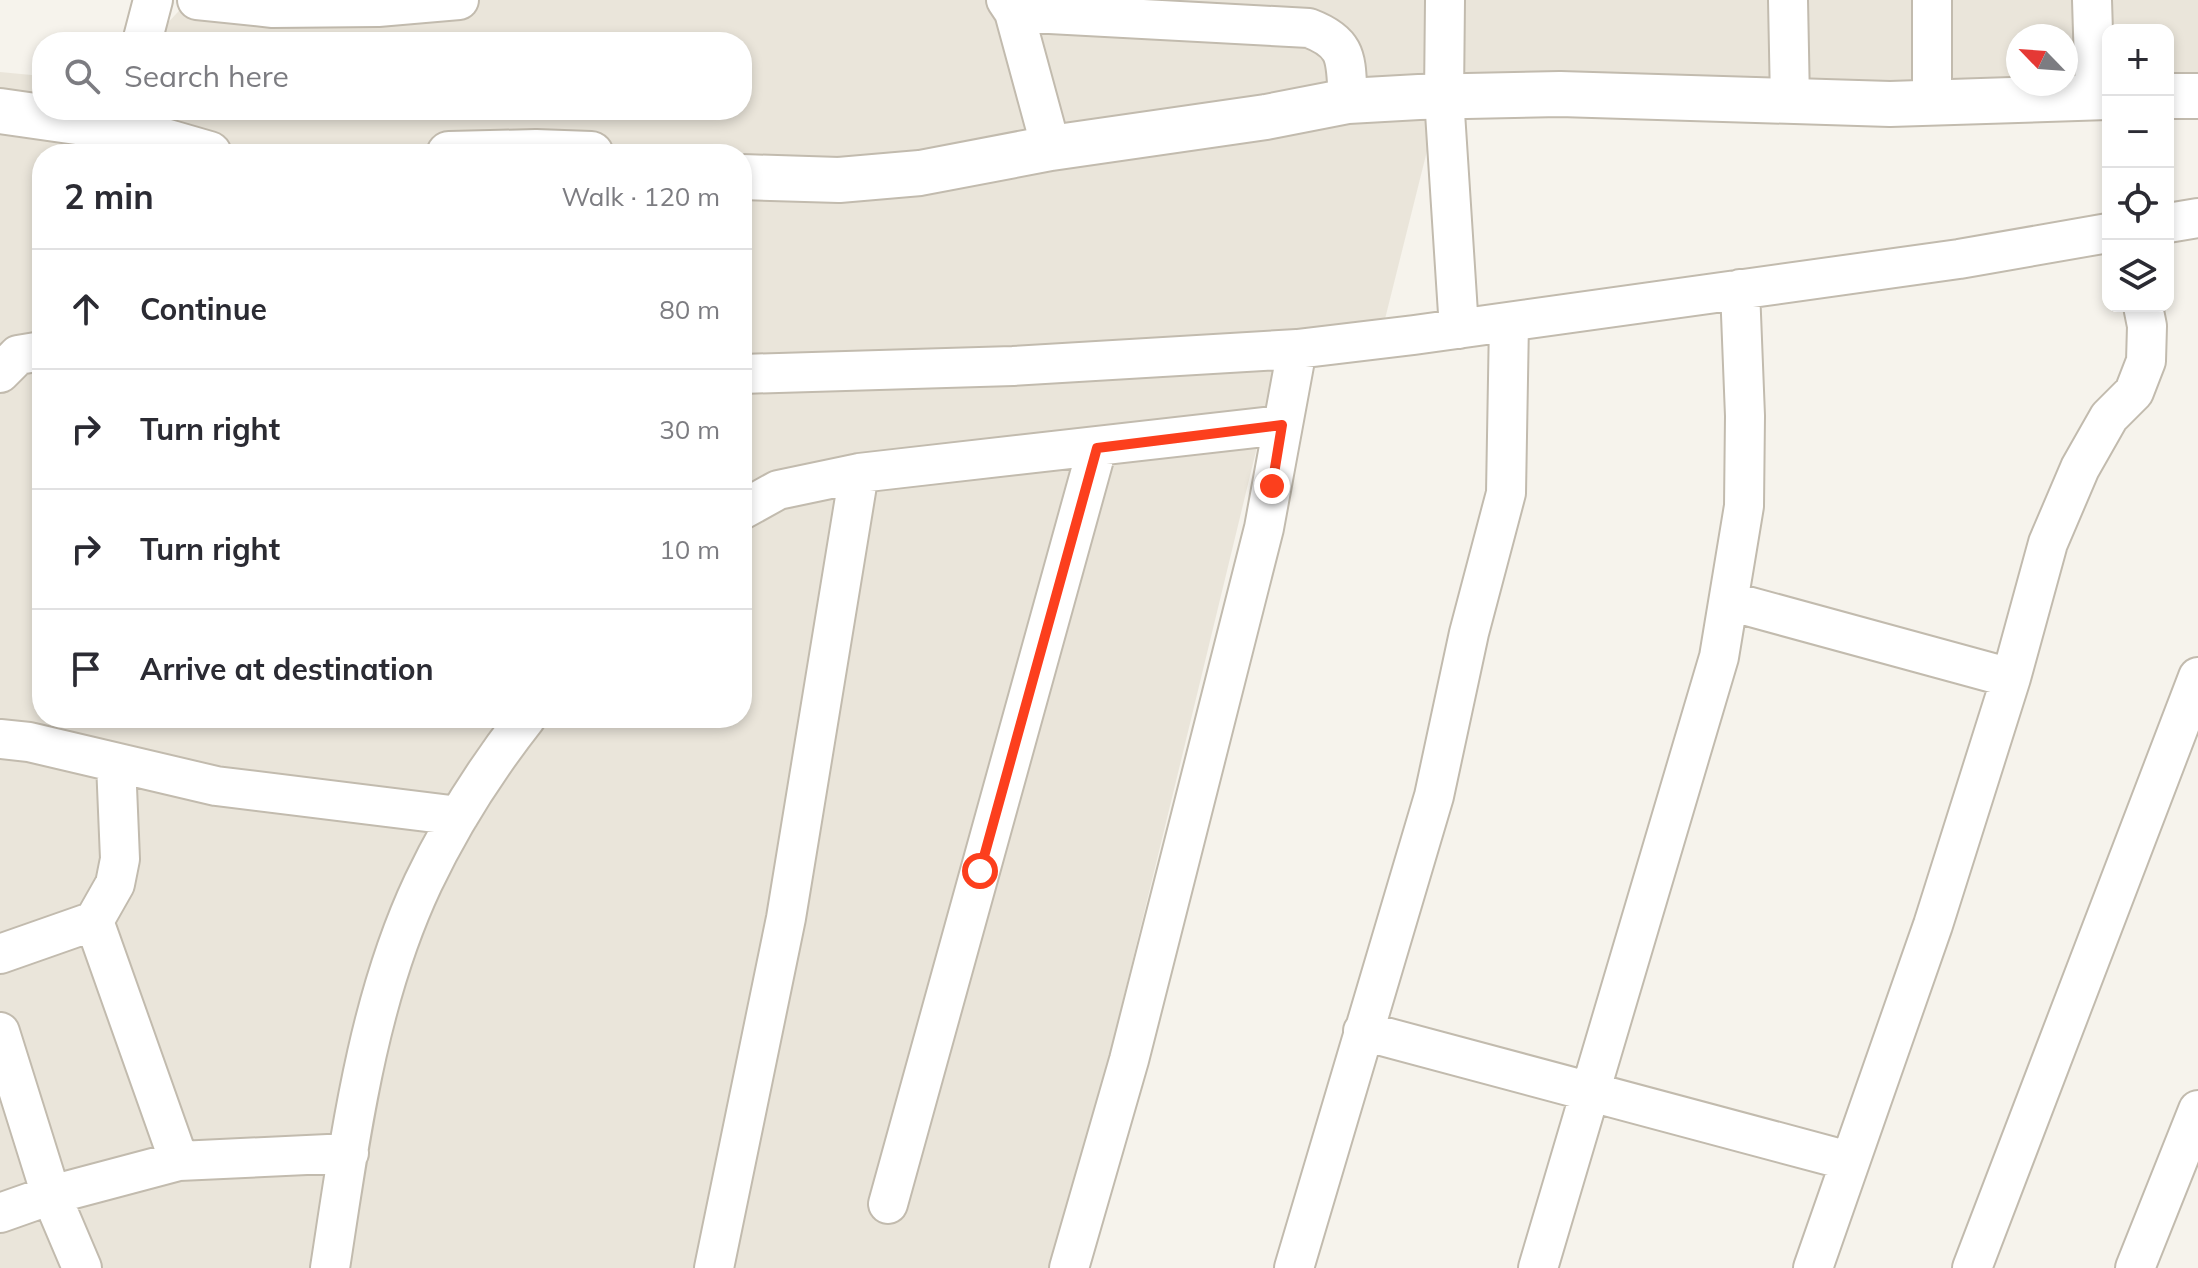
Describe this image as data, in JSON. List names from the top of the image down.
{
  "north": "top left",
  "page": {
    "map_buttons": ["+", "−"],
    "search": "Search here",
    "heading": ["2 min", "Walk · 120 m"],
    "list": [
      ["Continue", "80 m"],
      ["Turn right", "30 m"],
      ["Turn right", "10 m"],
      "Arrive at destination"
    ]
  }
}
